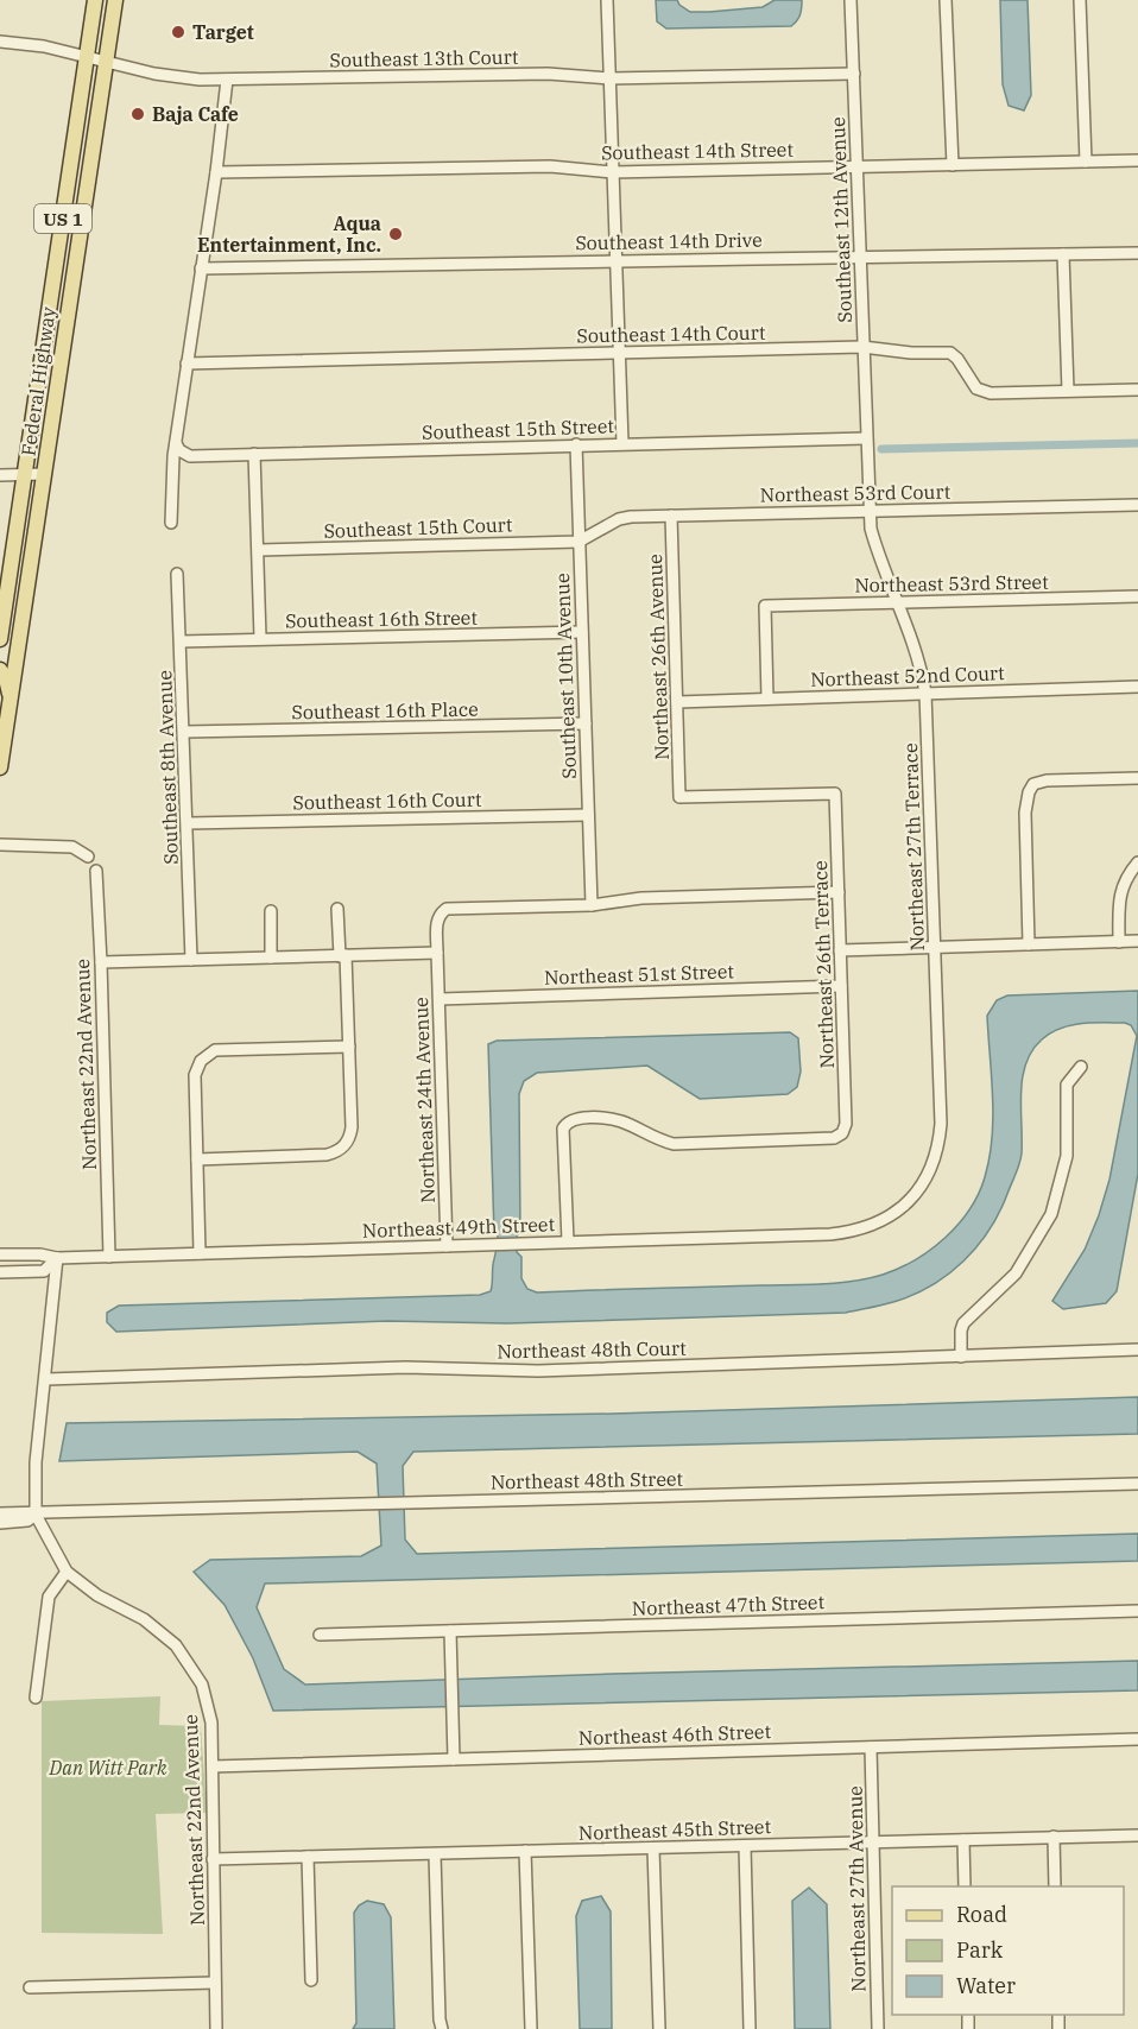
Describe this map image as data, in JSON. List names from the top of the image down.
{
  "streets": {
    "main road": ["US 1", "Federal Highway"],
    "street": [
      "Southeast 13th Court",
      "Southeast 14th Street",
      "Southeast 12th Avenue",
      "Southeast 14th Drive",
      "Southeast 14th Court",
      "Southeast 15th Street",
      "Northeast 53rd Court",
      "Southeast 15th Court",
      "Northeast 53rd Street",
      "Southeast 16th Street",
      "Northeast 26th Avenue",
      "Southeast 10th Avenue",
      "Northeast 52nd Court",
      "Southeast 16th Place",
      "Southeast 8th Avenue",
      "Southeast 16th Court",
      "Northeast 27th Terrace",
      "Northeast 26th Terrace",
      "Northeast 51st Street",
      "Northeast 22nd Avenue",
      "Northeast 24th Avenue",
      "Northeast 49th Street",
      "Northeast 48th Court",
      "Northeast 48th Street",
      "Northeast 47th Street",
      "Northeast 46th Street",
      "Northeast 45th Street",
      "Northeast 27th Avenue"
    ]
  },
  "crossings": [
    ["Southeast 13th Court", "Southeast 12th Avenue"],
    ["Southeast 13th Court", "Federal Highway"],
    ["Southeast 14th Street", "Southeast 12th Avenue"],
    ["Southeast 12th Avenue", "Southeast 14th Drive"],
    ["Southeast 12th Avenue", "Southeast 14th Court"],
    ["Southeast 12th Avenue", "Southeast 15th Street"],
    ["Southeast 12th Avenue", "Northeast 27th Terrace"],
    ["Southeast 15th Street", "Southeast 10th Avenue"],
    ["Southeast 15th Street", "Northeast 27th Terrace"],
    ["Northeast 53rd Court", "Southeast 15th Court"],
    ["Northeast 53rd Court", "Northeast 26th Avenue"],
    ["Northeast 53rd Court", "Southeast 10th Avenue"],
    ["Northeast 53rd Court", "Northeast 27th Terrace"],
    ["Southeast 15th Court", "Southeast 10th Avenue"],
    ["Northeast 53rd Street", "Northeast 52nd Court"],
    ["Northeast 53rd Street", "Northeast 27th Terrace"],
    ["Southeast 16th Street", "Southeast 10th Avenue"],
    ["Southeast 16th Street", "Southeast 8th Avenue"],
    ["Northeast 26th Avenue", "Northeast 52nd Court"],
    ["Northeast 26th Avenue", "Northeast 26th Terrace"],
    ["Southeast 10th Avenue", "Southeast 16th Place"],
    ["Southeast 10th Avenue", "Southeast 16th Court"],
    ["Southeast 10th Avenue", "Northeast 24th Avenue"],
    ["Northeast 52nd Court", "Northeast 27th Terrace"],
    ["Southeast 16th Place", "Southeast 8th Avenue"],
    ["Southeast 8th Avenue", "Southeast 16th Court"],
    ["Northeast 27th Terrace", "Northeast 49th Street"],
    ["Northeast 26th Terrace", "Northeast 51st Street"],
    ["Northeast 26th Terrace", "Northeast 24th Avenue"],
    ["Northeast 26th Terrace", "Northeast 49th Street"],
    ["Northeast 51st Street", "Northeast 24th Avenue"],
    ["Northeast 22nd Avenue", "Northeast 49th Street"],
    ["Northeast 22nd Avenue", "Northeast 48th Street"],
    ["Northeast 22nd Avenue", "Northeast 46th Street"],
    ["Northeast 22nd Avenue", "Northeast 45th Street"],
    ["Northeast 24th Avenue", "Northeast 49th Street"],
    ["Northeast 46th Street", "Northeast 27th Avenue"],
    ["Northeast 45th Street", "Northeast 27th Avenue"]
  ],
  "parks": ["Dan Witt Park"],
  "places": ["Target", "Baja Cafe", "Aqua Entertainment, Inc."],
  "legend": ["Road", "Park", "Water"]
}
